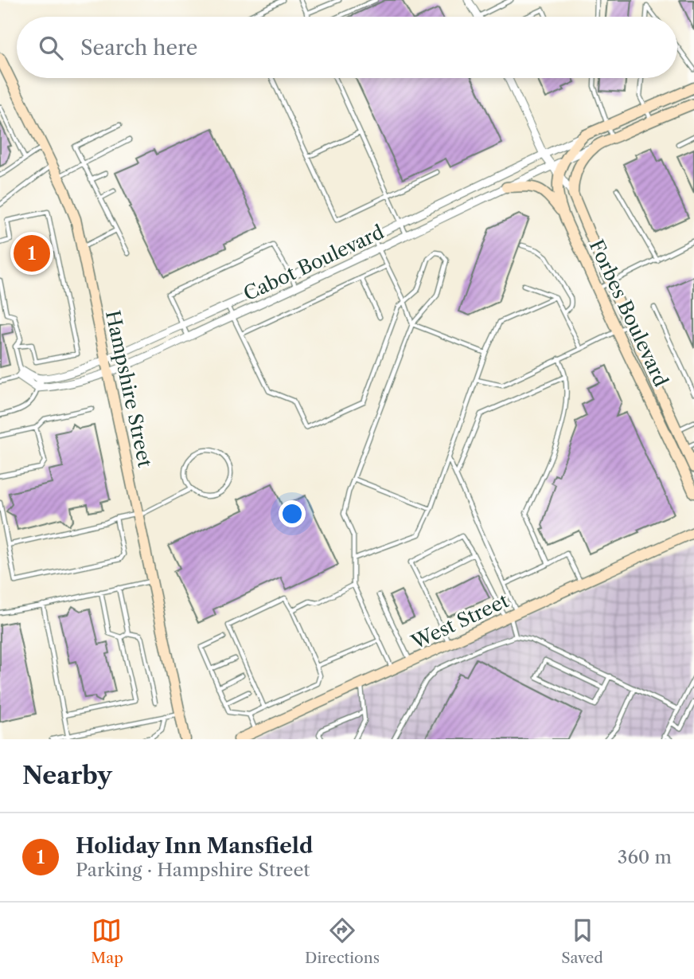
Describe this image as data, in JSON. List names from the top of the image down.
{
  "streets": {
    "street": [
      "Cabot Boulevard",
      "Forbes Boulevard",
      "Hampshire Street",
      "West Street"
    ]
  },
  "crossings": [
    ["Cabot Boulevard", "Forbes Boulevard"],
    ["Cabot Boulevard", "Hampshire Street"]
  ],
  "page": {
    "search": "Search here",
    "pins": "1",
    "heading": "Nearby",
    "list": [
      {
        "mark": "1",
        "name": "Holiday Inn Mansfield",
        "note": "Parking · Hampshire Street",
        "value": "360 m"
      }
    ],
    "nav": ["Map", "Directions", "Saved"]
  }
}
